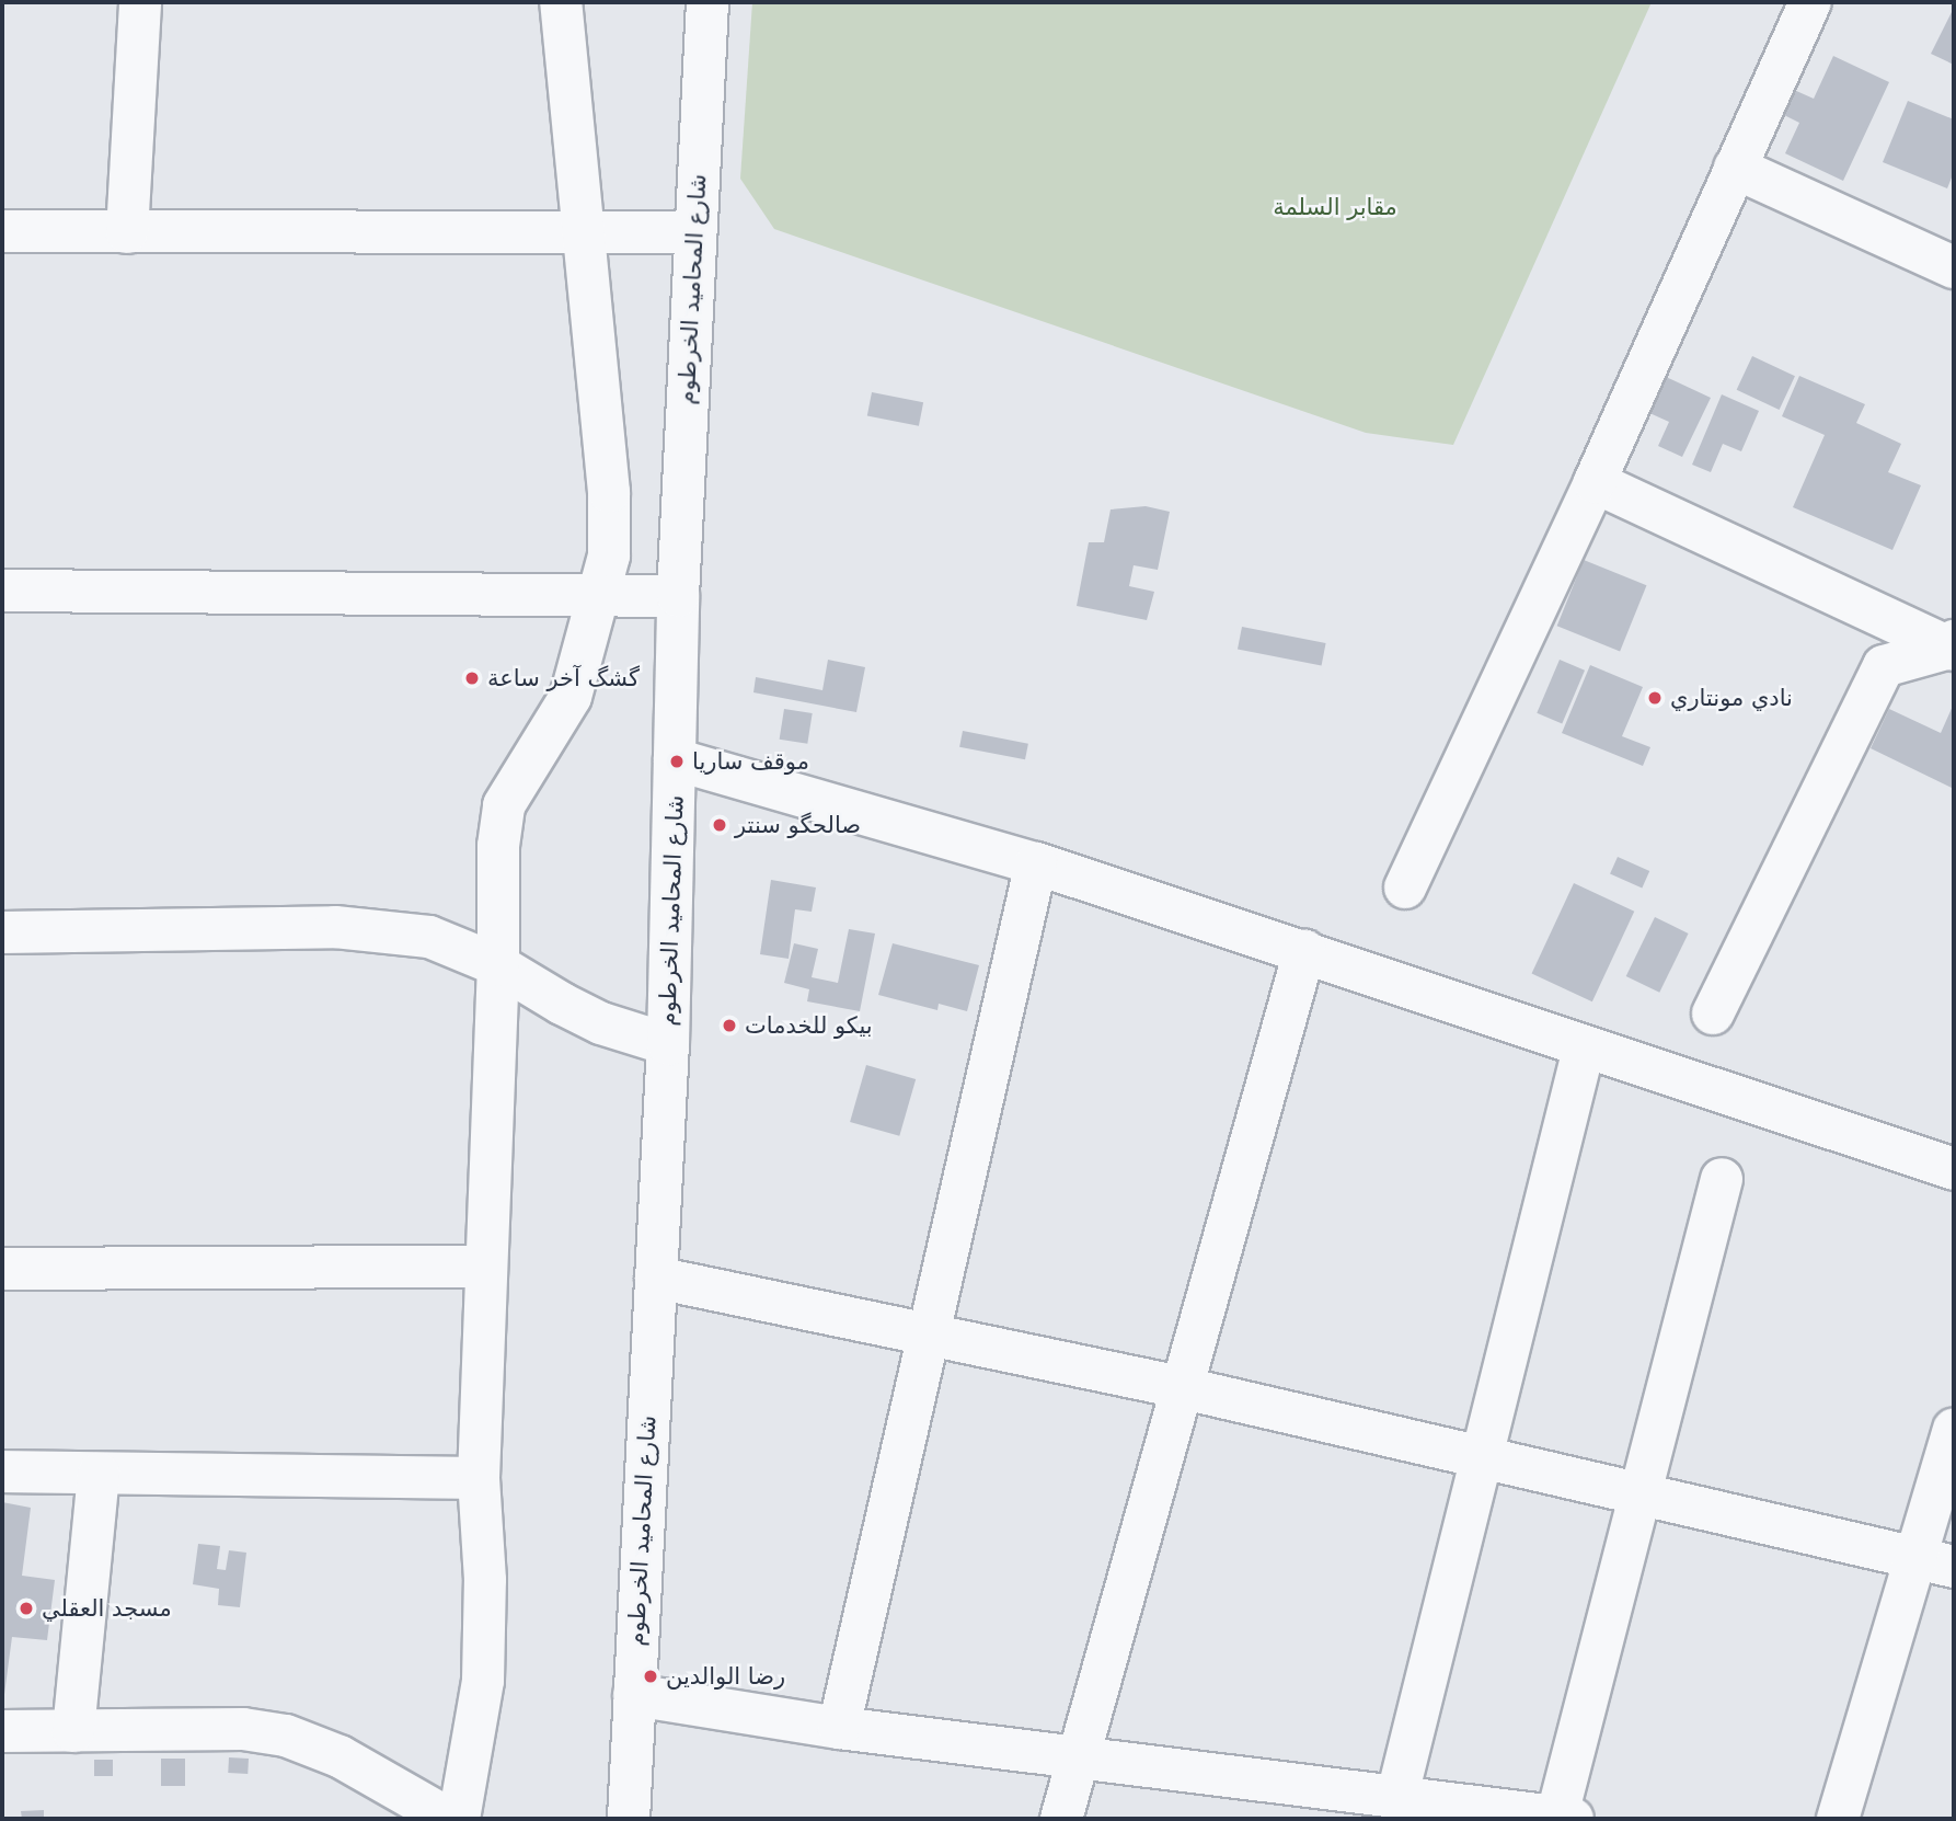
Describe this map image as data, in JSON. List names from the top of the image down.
{
  "streets": {
    "street": ["شارع المحاميد الخرطوم"]
  },
  "parks": ["مقابر السلمة"],
  "places": [
    "گشگ آخر ساعة",
    "نادي مونتاري",
    "موقف ساريا",
    "صالحگو سنتر",
    "بيكو للخدمات",
    "مسجد العقلي",
    "رضا الوالدين"
  ]
}
